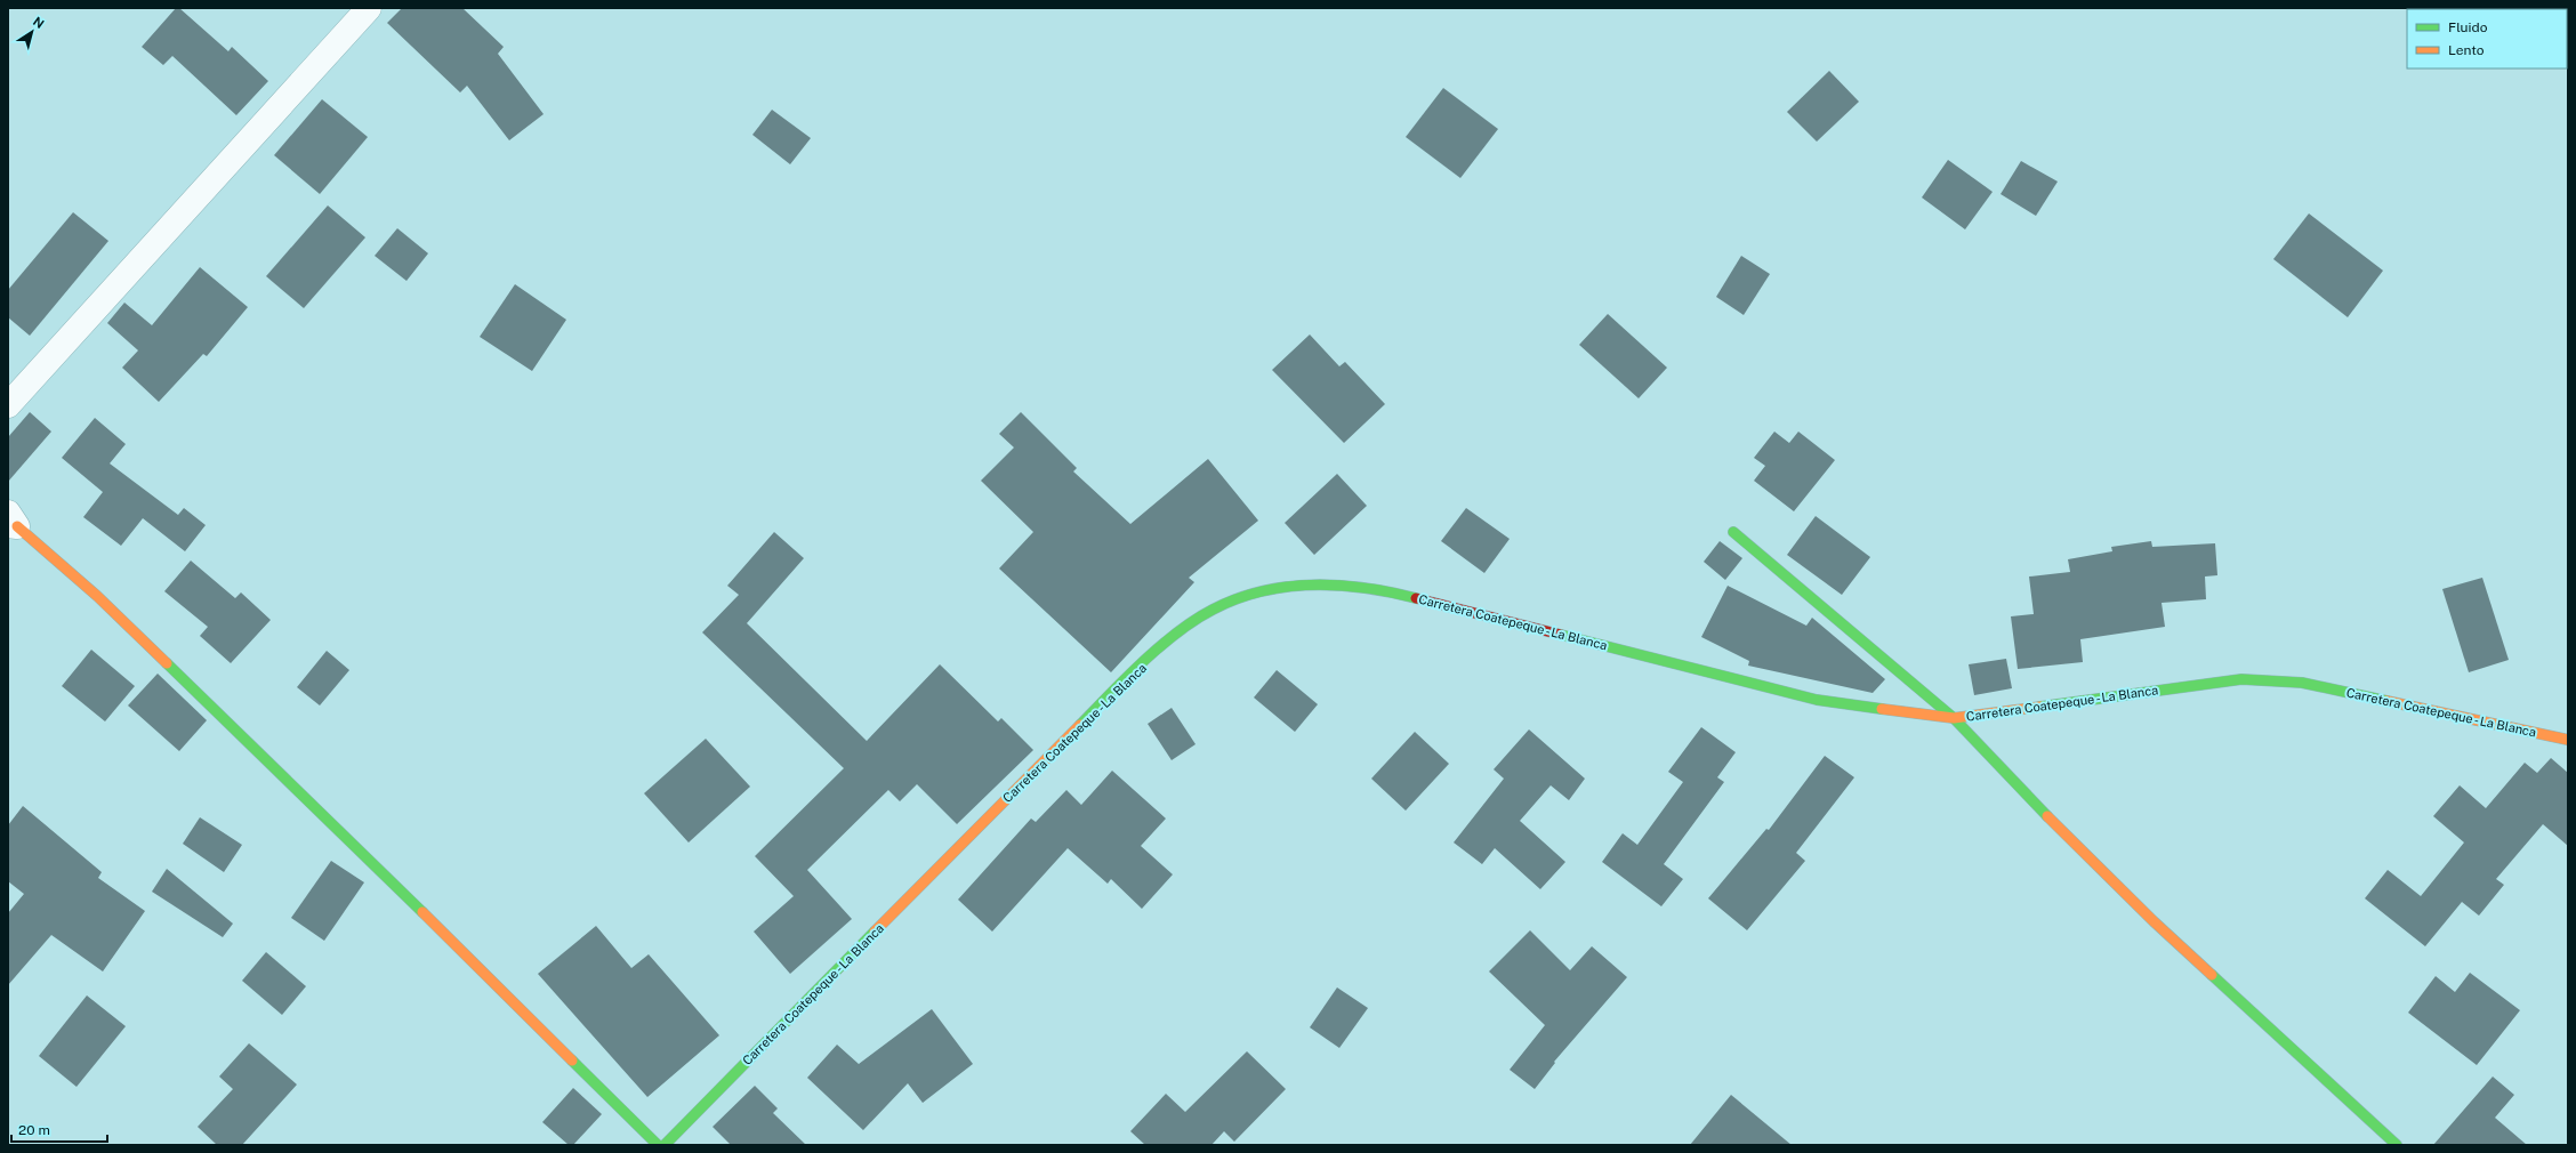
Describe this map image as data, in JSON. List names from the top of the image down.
{
  "streets": {
    "main road": ["Carretera Coatepeque - La Blanca"]
  },
  "legend": ["Fluido", "Lento"],
  "scale_bar": "20 m",
  "north": "top right"
}
